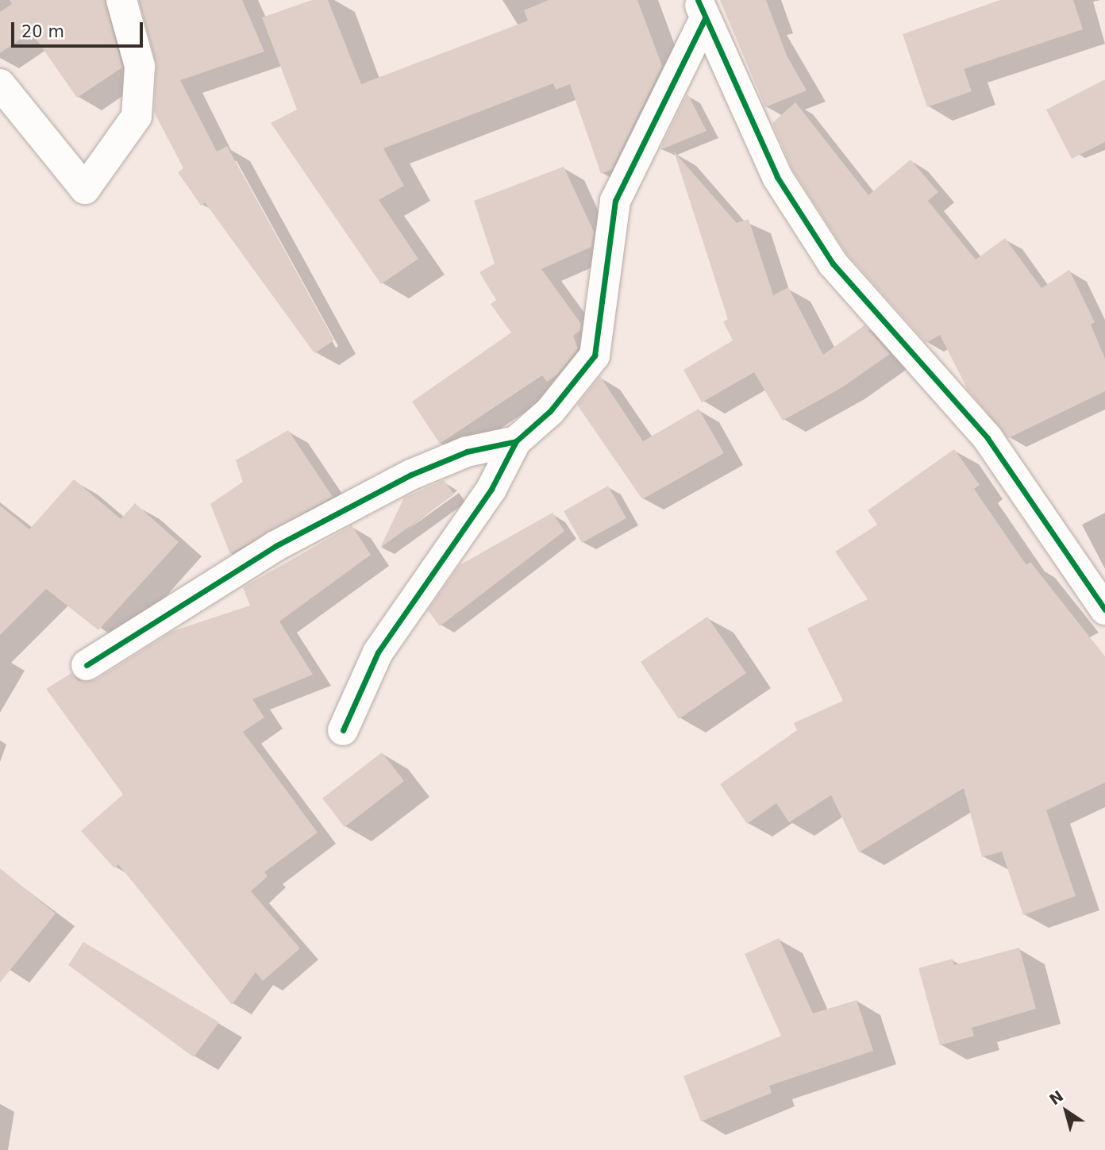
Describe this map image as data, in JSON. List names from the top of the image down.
{
  "scale_bar": "20 m",
  "north": "top left"
}
